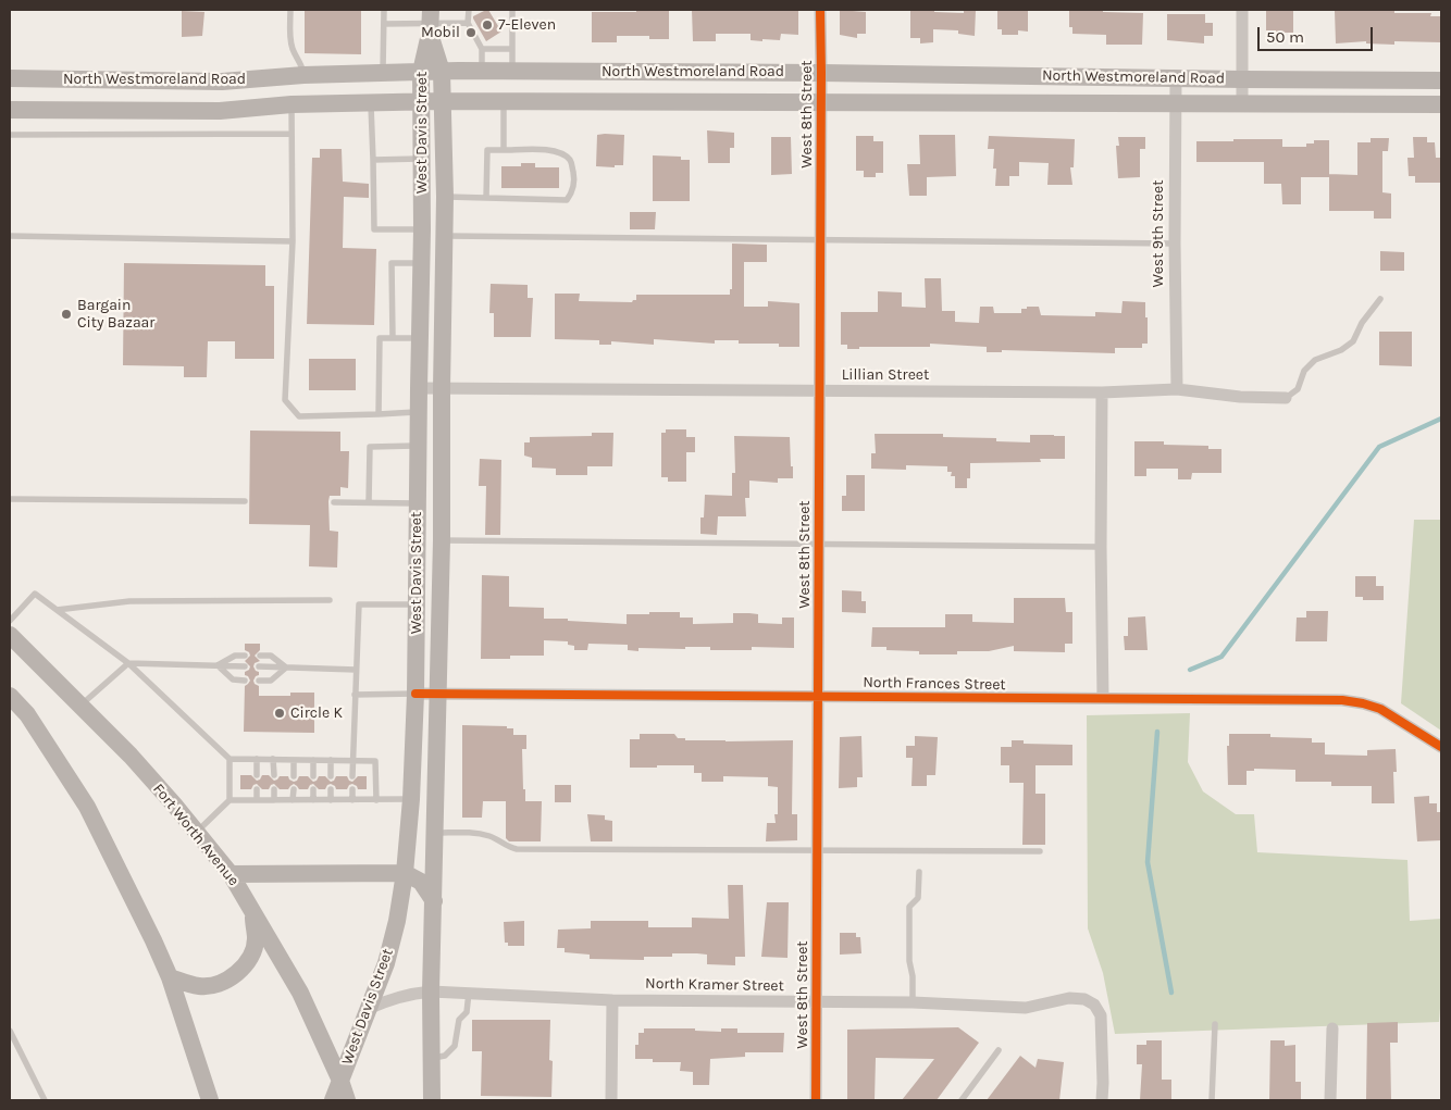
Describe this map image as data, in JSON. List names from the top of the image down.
{
  "streets": {
    "main road": ["North Westmoreland Road", "West Davis Street", "Fort Worth Avenue"],
    "street": [
      "West 8th Street",
      "West 9th Street",
      "Lillian Street",
      "North Frances Street",
      "North Kramer Street"
    ]
  },
  "crossings": [
    ["North Westmoreland Road", "West 8th Street"],
    ["North Westmoreland Road", "West Davis Street"],
    ["North Westmoreland Road", "West 9th Street"],
    ["West 8th Street", "Lillian Street"],
    ["West 8th Street", "North Frances Street"],
    ["West 8th Street", "North Kramer Street"],
    ["West Davis Street", "Lillian Street"],
    ["West Davis Street", "North Frances Street"],
    ["West Davis Street", "Fort Worth Avenue"],
    ["West Davis Street", "North Kramer Street"],
    ["West 9th Street", "Lillian Street"]
  ],
  "places": [
    "7-Eleven",
    "Mobil",
    "Bargain City Bazaar",
    "Circle K"
  ],
  "scale_bar": "50 m"
}
